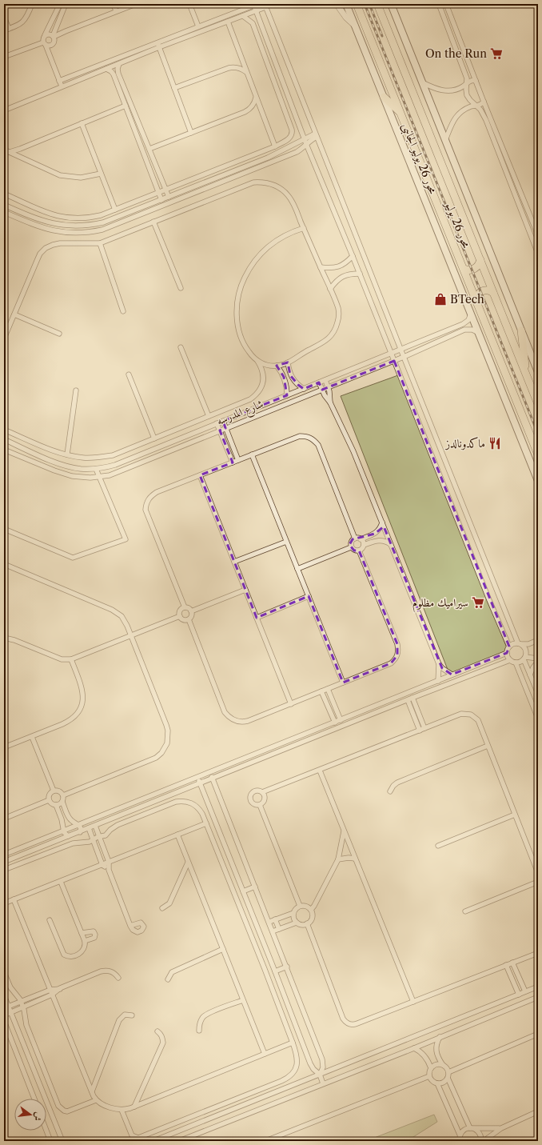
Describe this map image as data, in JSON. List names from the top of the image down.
{
  "streets": {
    "highway": ["محور 26 يوليو"],
    "main road": ["محور 26 يوليو الجانبى"],
    "street": ["شارع المدرسه"]
  },
  "crossings": [
    ["محور 26 يوليو الجانبى", "شارع المدرسه"]
  ],
  "places": {
    "supermarket": ["On the Run", "سيراميك مظلوم"],
    "shop": ["BTech"],
    "restaurant": ["ماكدونالدز"]
  },
  "north": "right"
}
